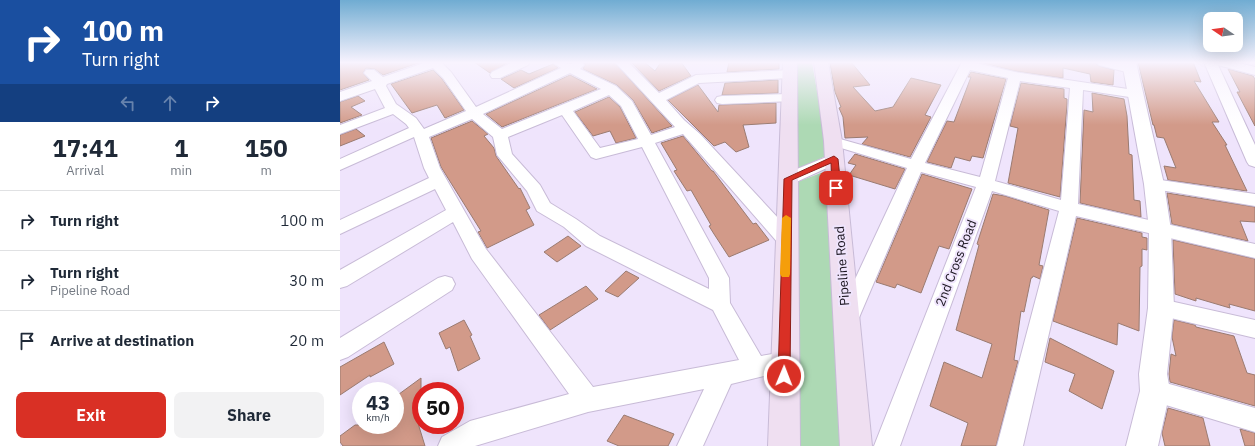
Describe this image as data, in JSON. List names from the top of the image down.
{
  "streets": {
    "main road": ["Pipeline Road"],
    "street": ["2nd Cross Road"]
  },
  "north": "left",
  "page": {
    "turn": ["100 m", "Turn right"],
    "eta": [
      "17:41",
      "Arrival",
      "1",
      "min",
      "150",
      "m"
    ],
    "list": [
      {
        "name": "Turn right",
        "value": "100 m"
      },
      {
        "name": "Turn right",
        "note": "Pipeline Road",
        "value": "30 m"
      },
      {
        "name": "Arrive at destination",
        "value": "20 m"
      }
    ],
    "speed": "43 km/h",
    "limit": "50",
    "buttons": ["Exit", "Share"]
  }
}
